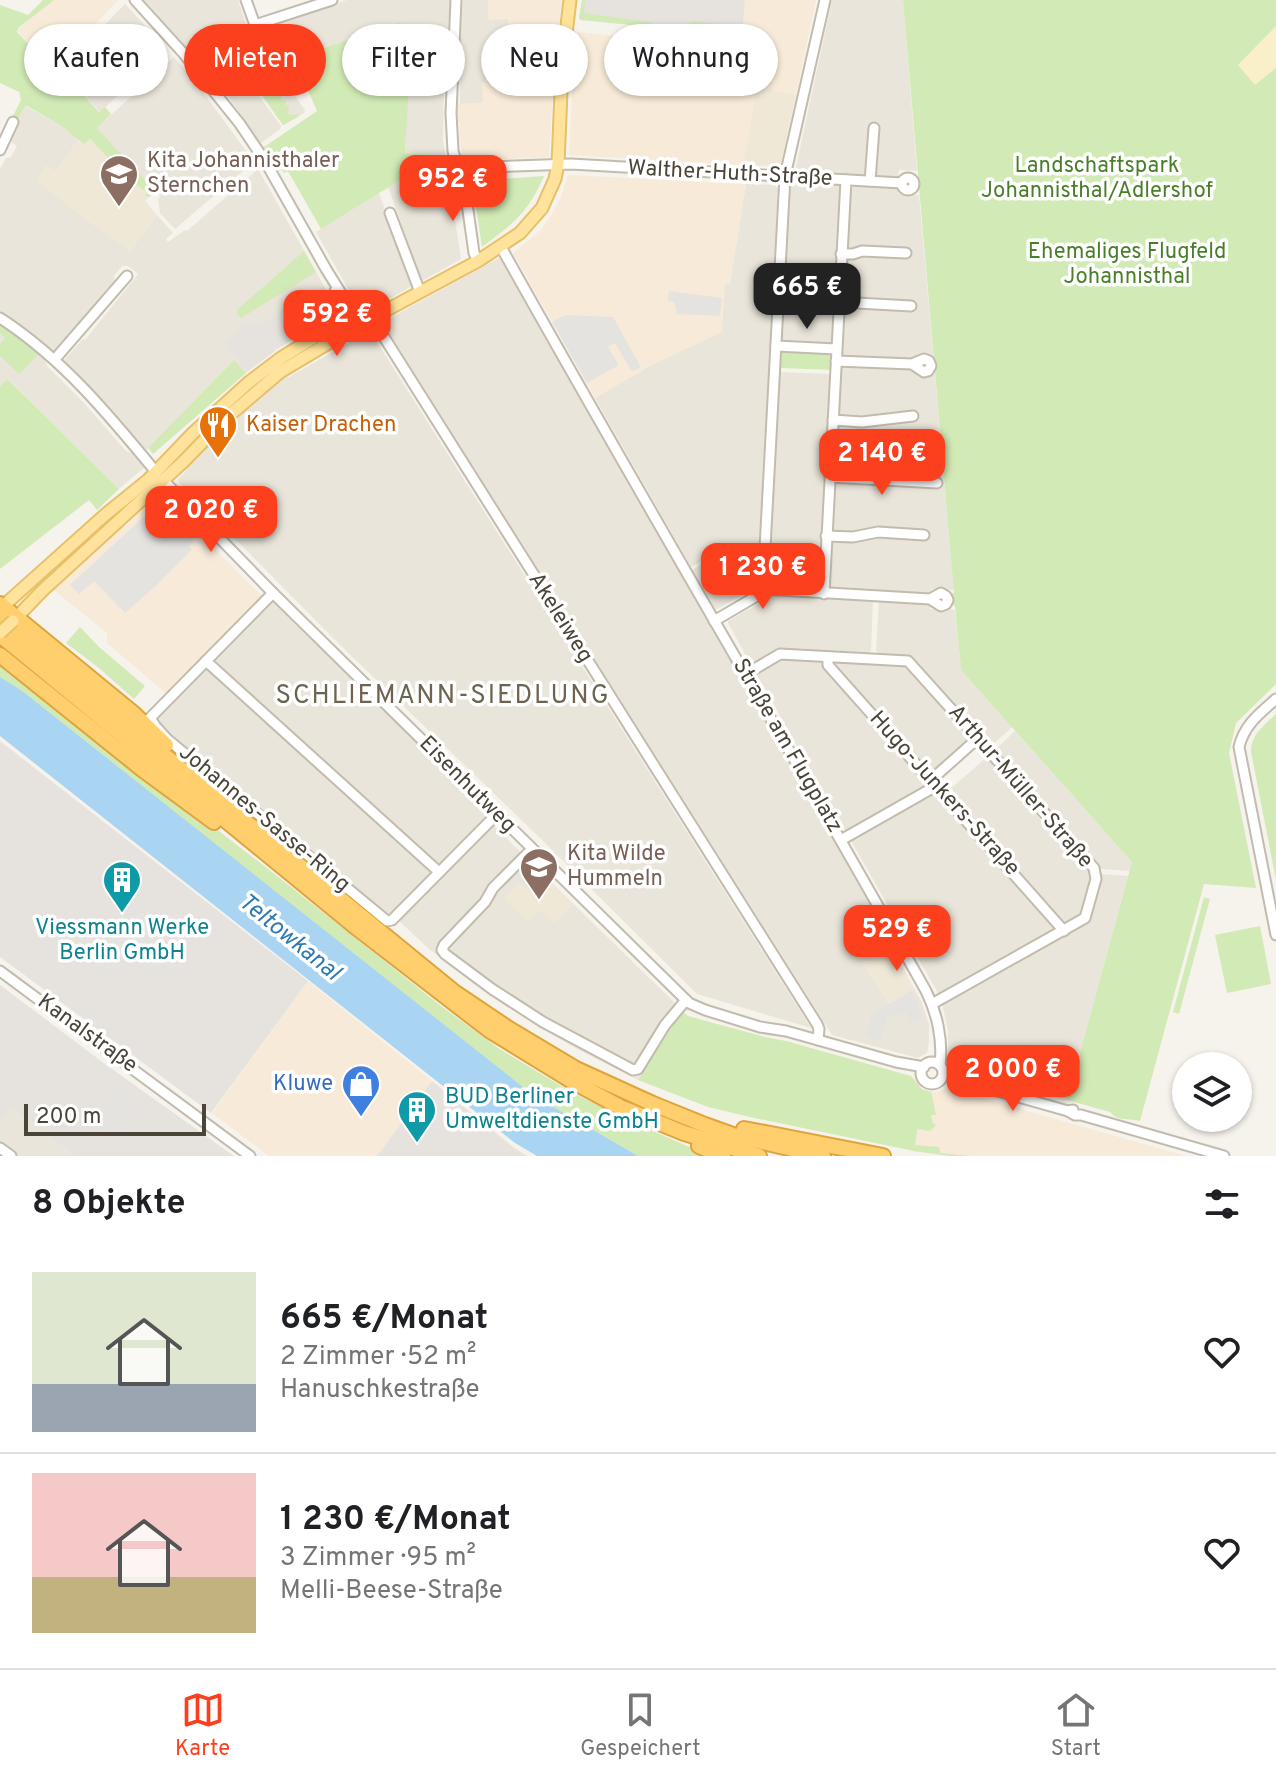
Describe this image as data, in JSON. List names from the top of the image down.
{
  "streets": {
    "street": [
      "Walther-Huth-Straße",
      "Akeleiweg",
      "Straße am Flugplatz",
      "Eisenhutweg",
      "Arthur-Müller-Straße",
      "Hugo-Junkers-Straße",
      "Johannes-Sasse-Ring",
      "Kanalstraße"
    ]
  },
  "crossings": [
    ["Akeleiweg", "Eisenhutweg"],
    ["Straße am Flugplatz", "Eisenhutweg"],
    ["Straße am Flugplatz", "Arthur-Müller-Straße"],
    ["Eisenhutweg", "Johannes-Sasse-Ring"],
    ["Arthur-Müller-Straße", "Hugo-Junkers-Straße"]
  ],
  "districts": ["SCHLIEMANN-SIEDLUNG"],
  "water": ["Teltowkanal"],
  "parks": ["Landschaftspark Johannisthal/Adlershof", "Ehemaliges Flugfeld Johannisthal"],
  "places": {
    "school or university": ["Kita Johannisthaler Sternchen", "Kita Wilde Hummeln"],
    "restaurant": ["Kaiser Drachen"],
    "building": ["Viessmann Werke Berlin GmbH", "BUD Berliner Umweltdienste GmbH"],
    "shop": ["Kluwe"]
  },
  "scale_bar": "200 m",
  "page": {
    "chip": [
      "Kaufen",
      "Mieten",
      "Filter",
      "Neu",
      "Wohnung"
    ],
    "price": [
      "952 €",
      "665 €",
      "592 €",
      "2 140 €",
      "2 020 €",
      "1 230 €",
      "529 €",
      "2 000 €"
    ],
    "scale": "200 m",
    "heading": "8 Objekte",
    "list": [
      {
        "name": "665 €/Monat",
        "note": "2 Zimmer · 52 m² · Hanuschkestraße"
      },
      {
        "name": "1 230 €/Monat",
        "note": "3 Zimmer · 95 m² · Melli-Beese-Straße"
      }
    ],
    "tabs": ["Karte", "Gespeichert", "Start"]
  }
}
